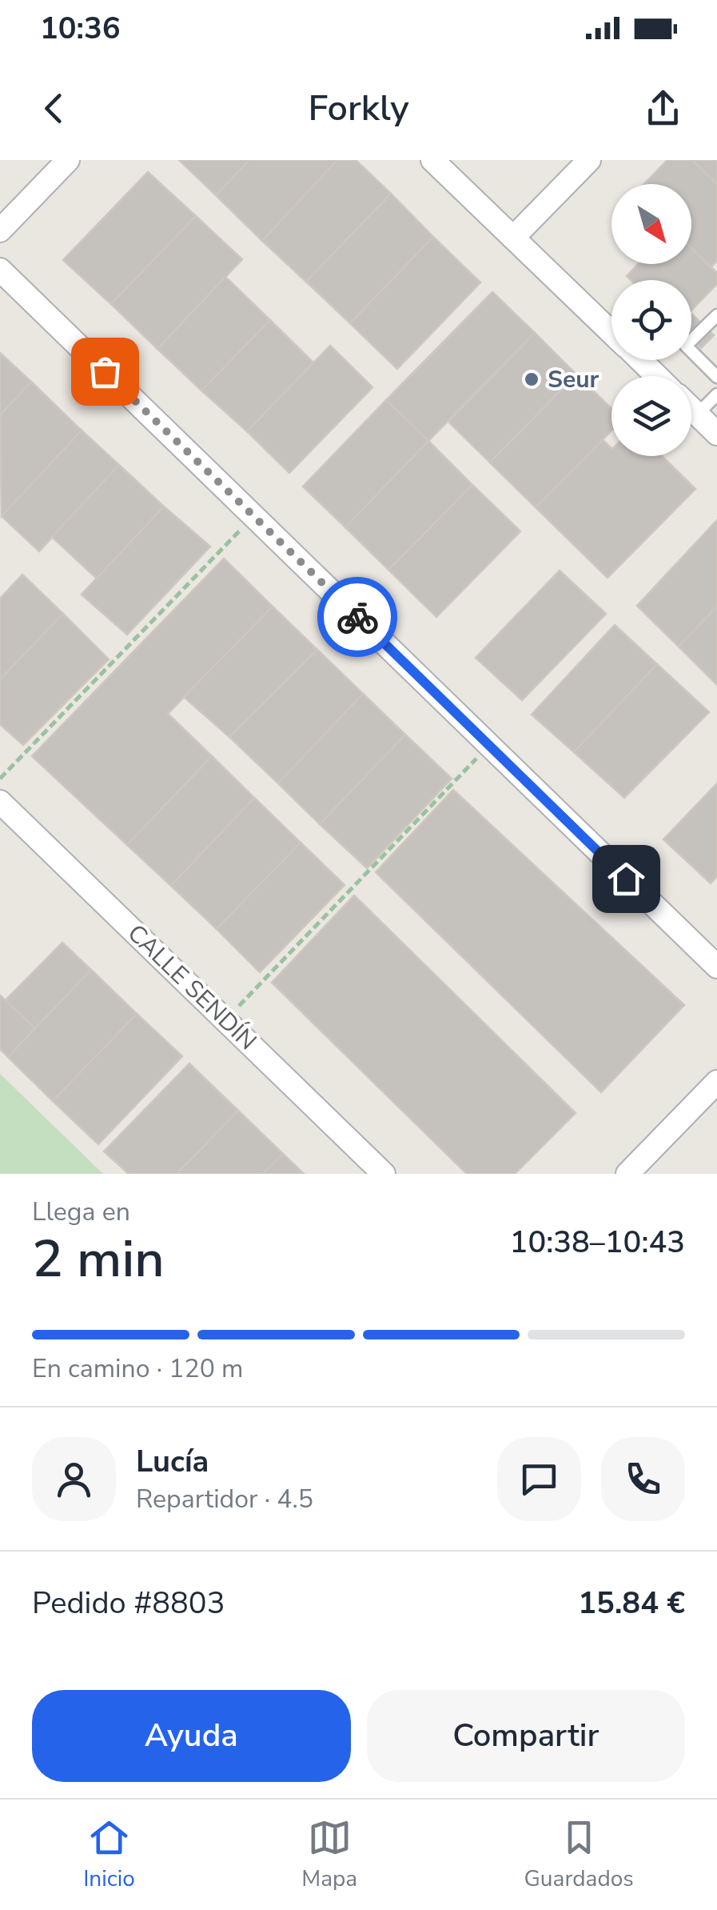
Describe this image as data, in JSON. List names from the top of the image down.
{
  "streets": {
    "street": ["CALLE SENDÍN"]
  },
  "places": ["Seur"],
  "north": "bottom right",
  "page": {
    "status": "10:36",
    "header": "Forkly",
    "heading": ["2 min", "Llega en", "10:38–10:43"],
    "panel": [
      "Lucía",
      "Repartidor · 4.5",
      "Pedido #8803",
      "15.84 €"
    ],
    "bar": "En camino · 120 m",
    "buttons": ["Ayuda", "Compartir"],
    "tabs": ["Inicio", "Mapa", "Guardados"]
  }
}
